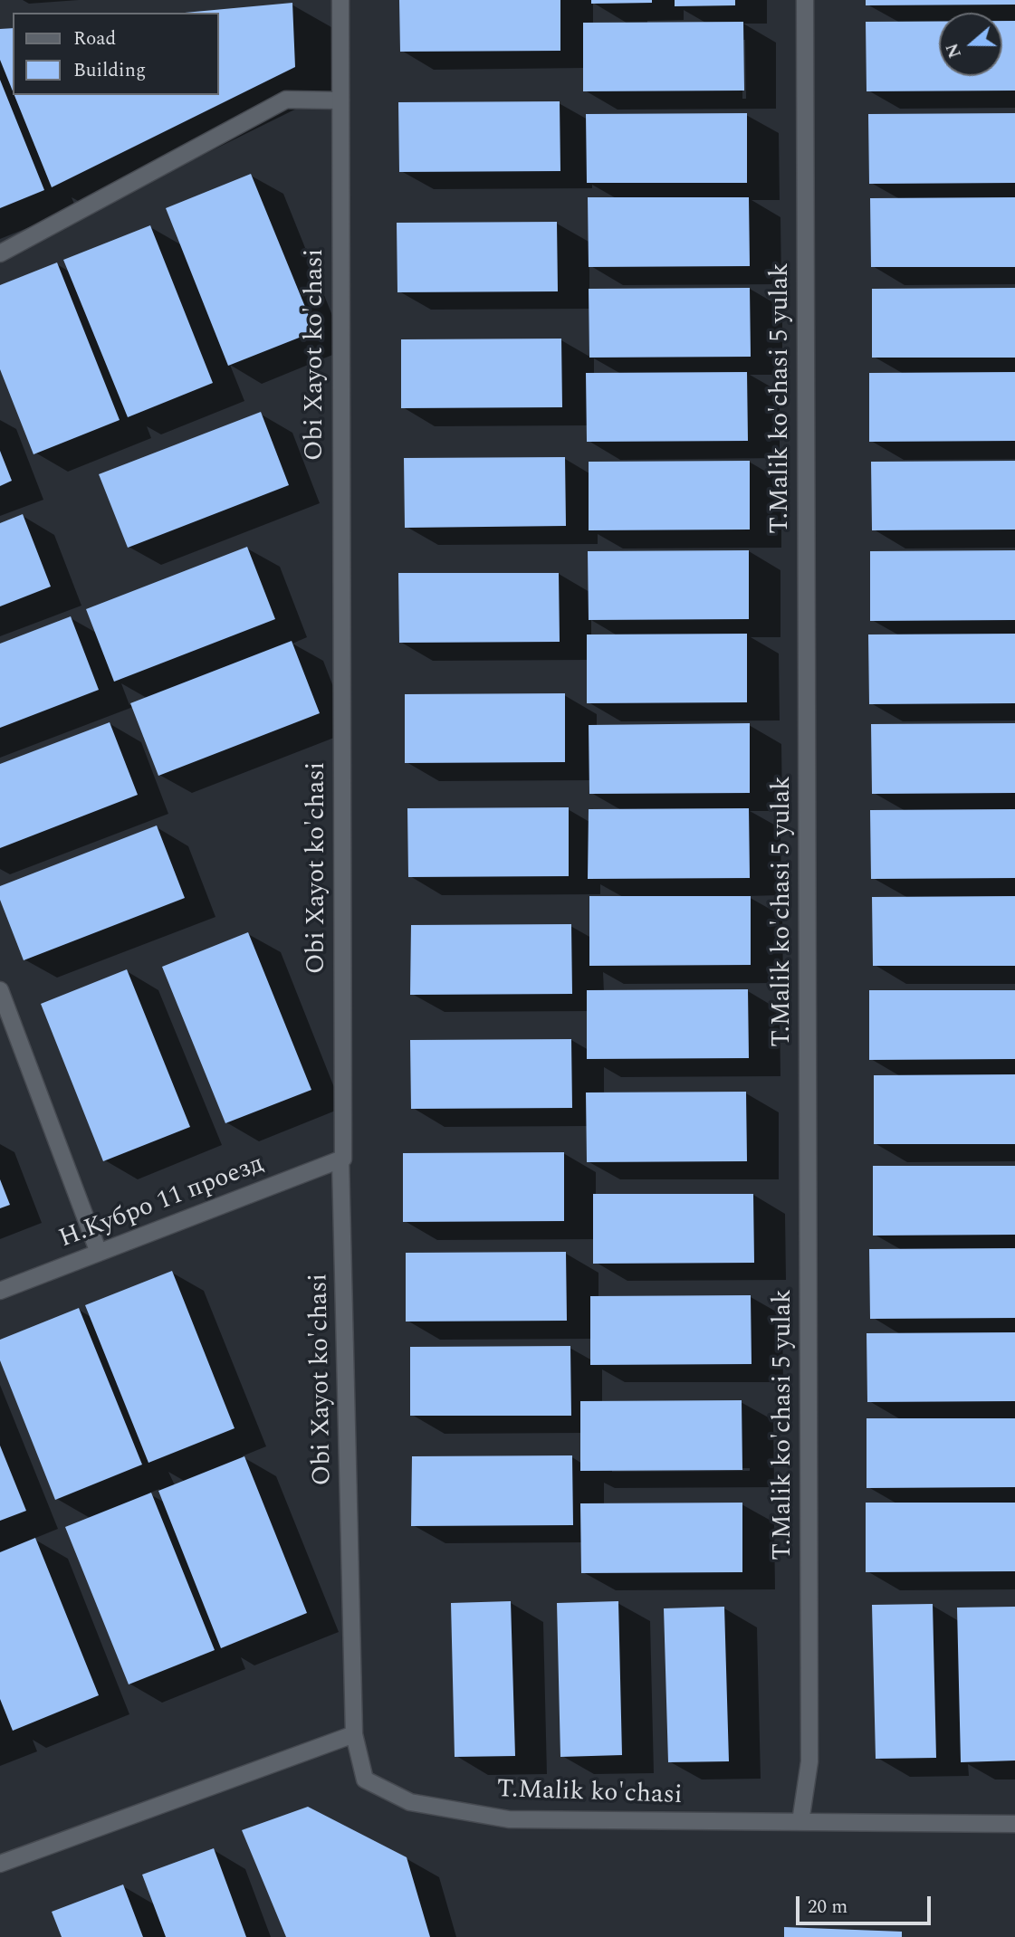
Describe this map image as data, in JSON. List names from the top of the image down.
{
  "streets": {
    "street": [
      "Obi Xayot ko'chasi",
      "T.Malik ko'chasi 5 yulak",
      "Н.Кубро 11 проезд",
      "T.Malik ko'chasi"
    ]
  },
  "crossings": [
    ["Obi Xayot ko'chasi", "Н.Кубро 11 проезд"],
    ["Obi Xayot ko'chasi", "T.Malik ko'chasi"],
    ["T.Malik ko'chasi 5 yulak", "T.Malik ko'chasi"]
  ],
  "legend": ["Road", "Building"],
  "scale_bar": "20 m",
  "north": "left"
}
